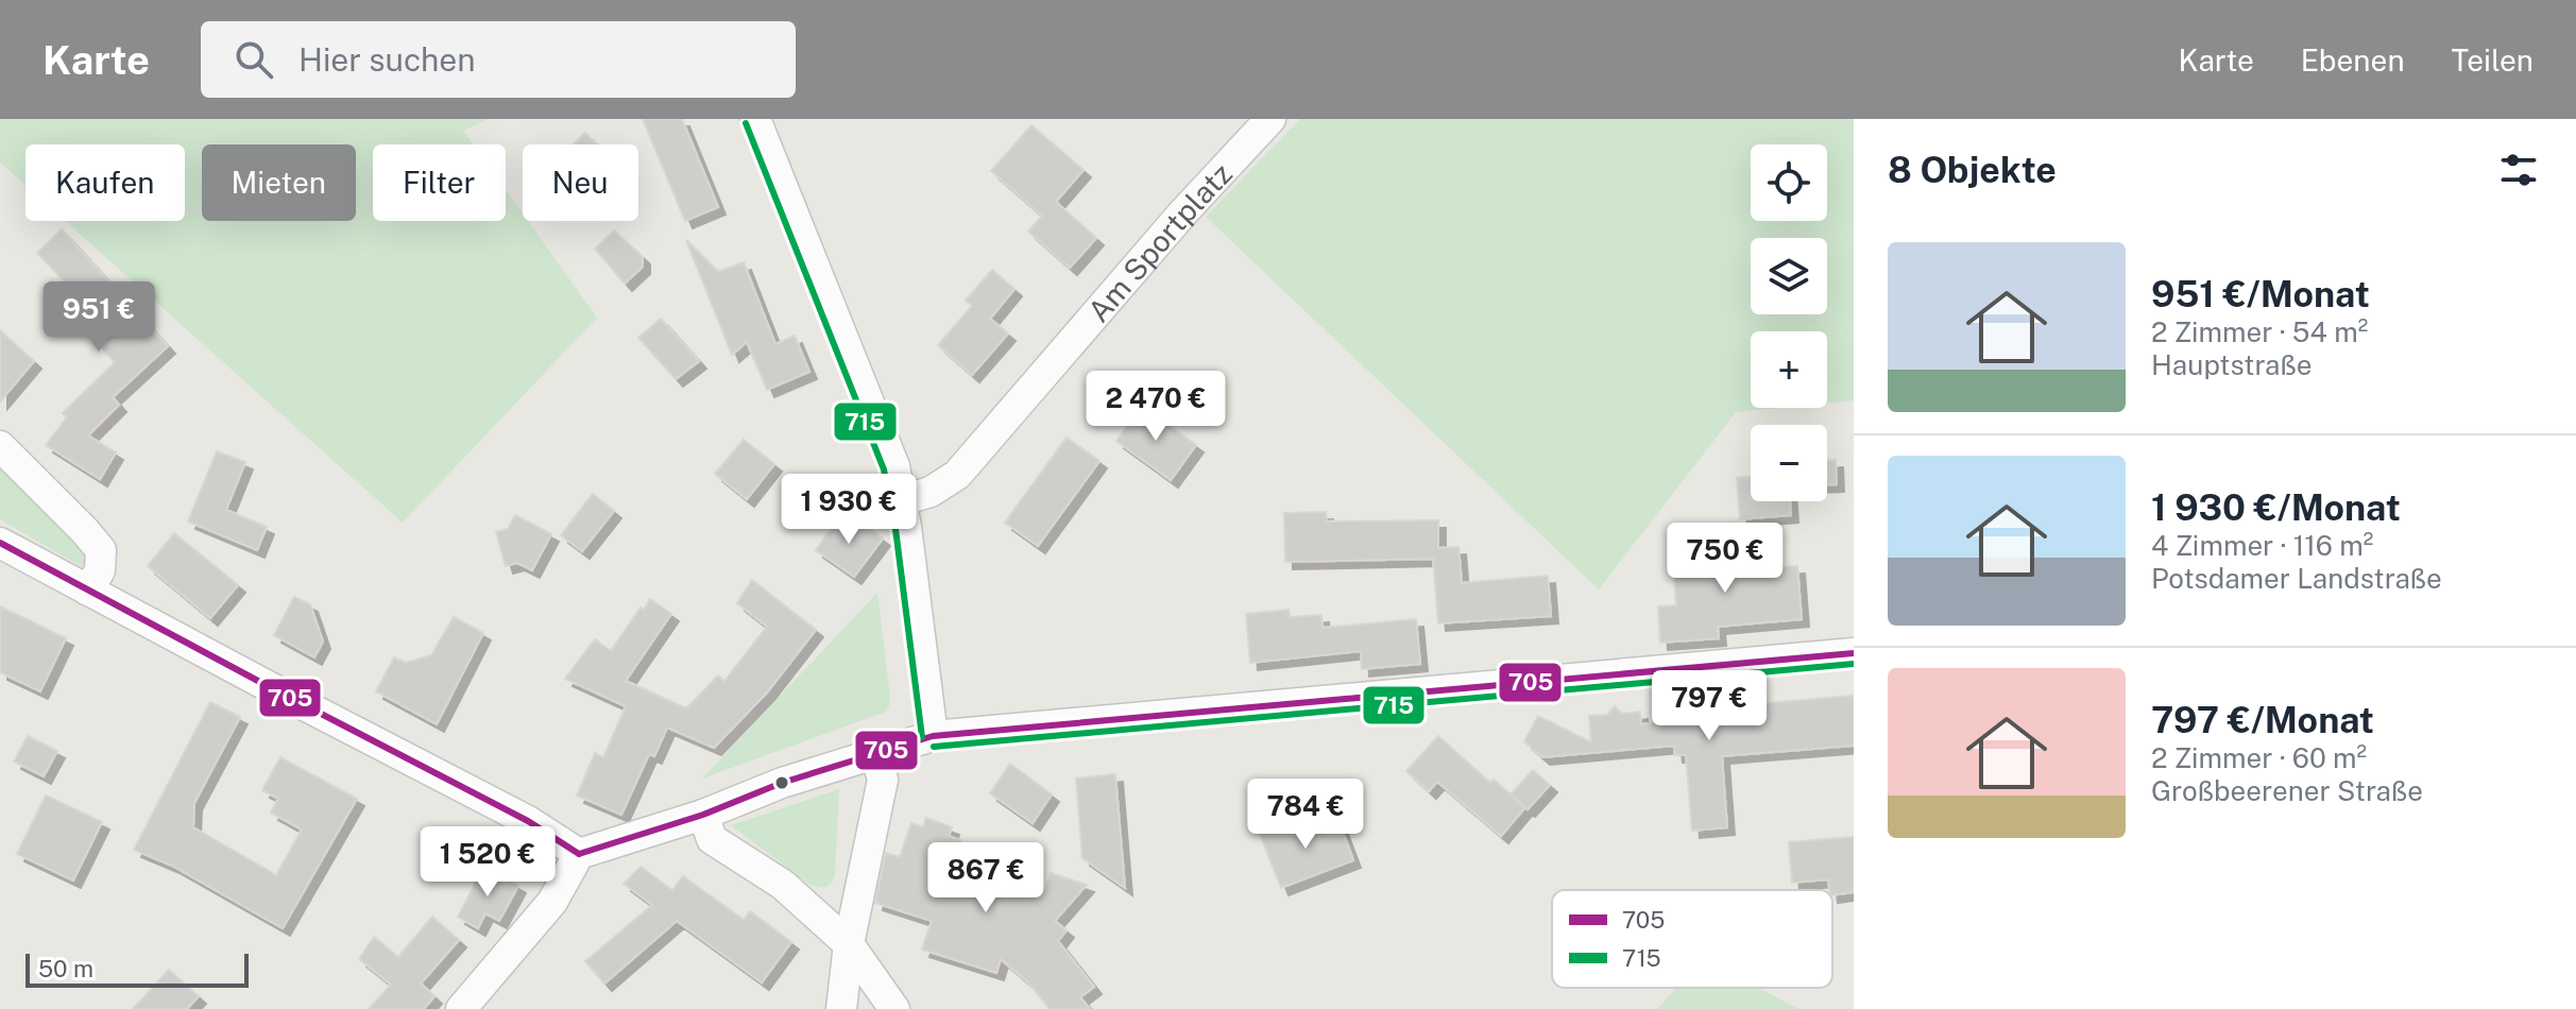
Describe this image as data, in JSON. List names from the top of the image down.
{
  "streets": {
    "street": ["Am Sportplatz"]
  },
  "lines": ["transit line 715", "transit line 705"],
  "legend": ["705", "715"],
  "scale_bar": "50 m",
  "page": {
    "header": "Karte",
    "search": "Hier suchen",
    "nav": ["Karte", "Ebenen", "Teilen"],
    "heading": "8 Objekte",
    "map_buttons": ["+", "−"],
    "chip": [
      "Kaufen",
      "Mieten",
      "Filter",
      "Neu"
    ],
    "list": [
      {
        "name": "951 €/Monat",
        "note": "2 Zimmer · 54 m² · Hauptstraße"
      },
      {
        "name": "1 930 €/Monat",
        "note": "4 Zimmer · 116 m² · Potsdamer Landstraße"
      },
      {
        "name": "797 €/Monat",
        "note": "2 Zimmer · 60 m² · Großbeerener Straße"
      }
    ],
    "price": [
      "951 €",
      "2 470 €",
      "1 930 €",
      "750 €",
      "797 €",
      "784 €",
      "1 520 €",
      "867 €"
    ],
    "scale": "50 m"
  }
}
